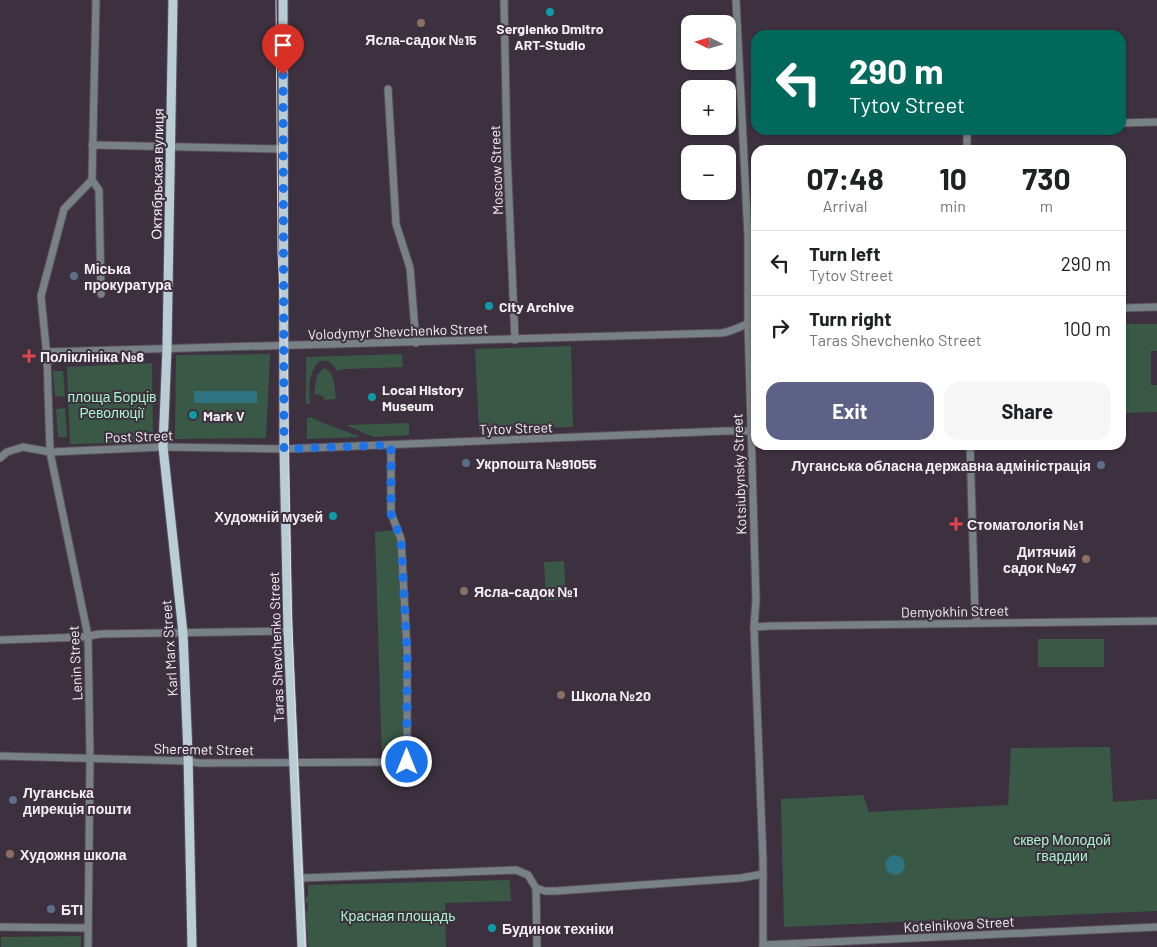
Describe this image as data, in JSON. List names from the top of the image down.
{
  "streets": {
    "main road": ["Октябрьская вулиця", "Taras Shevchenko Street", "Karl Marx Street"],
    "street": [
      "Moscow Street",
      "Volodymyr Shevchenko Street",
      "Tytov Street",
      "Post Street",
      "Kotsiubynsky Street",
      "Demyokhin Street",
      "Lenin Street",
      "Sheremet Street",
      "Kotelnikova Street"
    ]
  },
  "crossings": [
    ["Moscow Street", "Volodymyr Shevchenko Street"],
    ["Октябрьская вулиця", "Volodymyr Shevchenko Street"],
    ["Октябрьская вулиця", "Karl Marx Street"],
    ["Volodymyr Shevchenko Street", "Kotsiubynsky Street"],
    ["Volodymyr Shevchenko Street", "Taras Shevchenko Street"],
    ["Volodymyr Shevchenko Street", "Karl Marx Street"],
    ["Volodymyr Shevchenko Street", "Lenin Street"],
    ["Tytov Street", "Post Street"],
    ["Tytov Street", "Taras Shevchenko Street"],
    ["Tytov Street", "Sheremet Street"],
    ["Post Street", "Taras Shevchenko Street"],
    ["Post Street", "Karl Marx Street"],
    ["Post Street", "Lenin Street"],
    ["Kotsiubynsky Street", "Demyokhin Street"],
    ["Kotsiubynsky Street", "Kotelnikova Street"],
    ["Taras Shevchenko Street", "Sheremet Street"],
    ["Karl Marx Street", "Sheremet Street"],
    ["Lenin Street", "Sheremet Street"]
  ],
  "parks": ["площа Борців Революції", "сквер Молодой гвардии", "Красная площадь"],
  "places": {
    "other": [
      "Sergienko Dmitro ART-Studio",
      "Ясла-садок №15",
      "Міська прокуратура",
      "City Archive",
      "Local History Museum",
      "Mark V",
      "Укрпошта №91055",
      "Луганська обласна державна адміністрація",
      "Художній музей",
      "Дитячий садок №47",
      "Ясла-садок №1",
      "Школа №20",
      "Луганська дирекція пошти",
      "Художня школа",
      "БТІ",
      "Будинок техніки"
    ],
    "health": ["Поліклініка №8", "Стоматологія №1"]
  },
  "north": "left",
  "page": {
    "map_buttons": ["+", "−"],
    "turn": ["290 m", "Tytov Street"],
    "eta": [
      "07:48",
      "Arrival",
      "10",
      "min",
      "730",
      "m"
    ],
    "list": [
      {
        "name": "Turn left",
        "note": "Tytov Street",
        "value": "290 m"
      },
      {
        "name": "Turn right",
        "note": "Taras Shevchenko Street",
        "value": "100 m"
      }
    ],
    "buttons": ["Exit", "Share"]
  }
}
